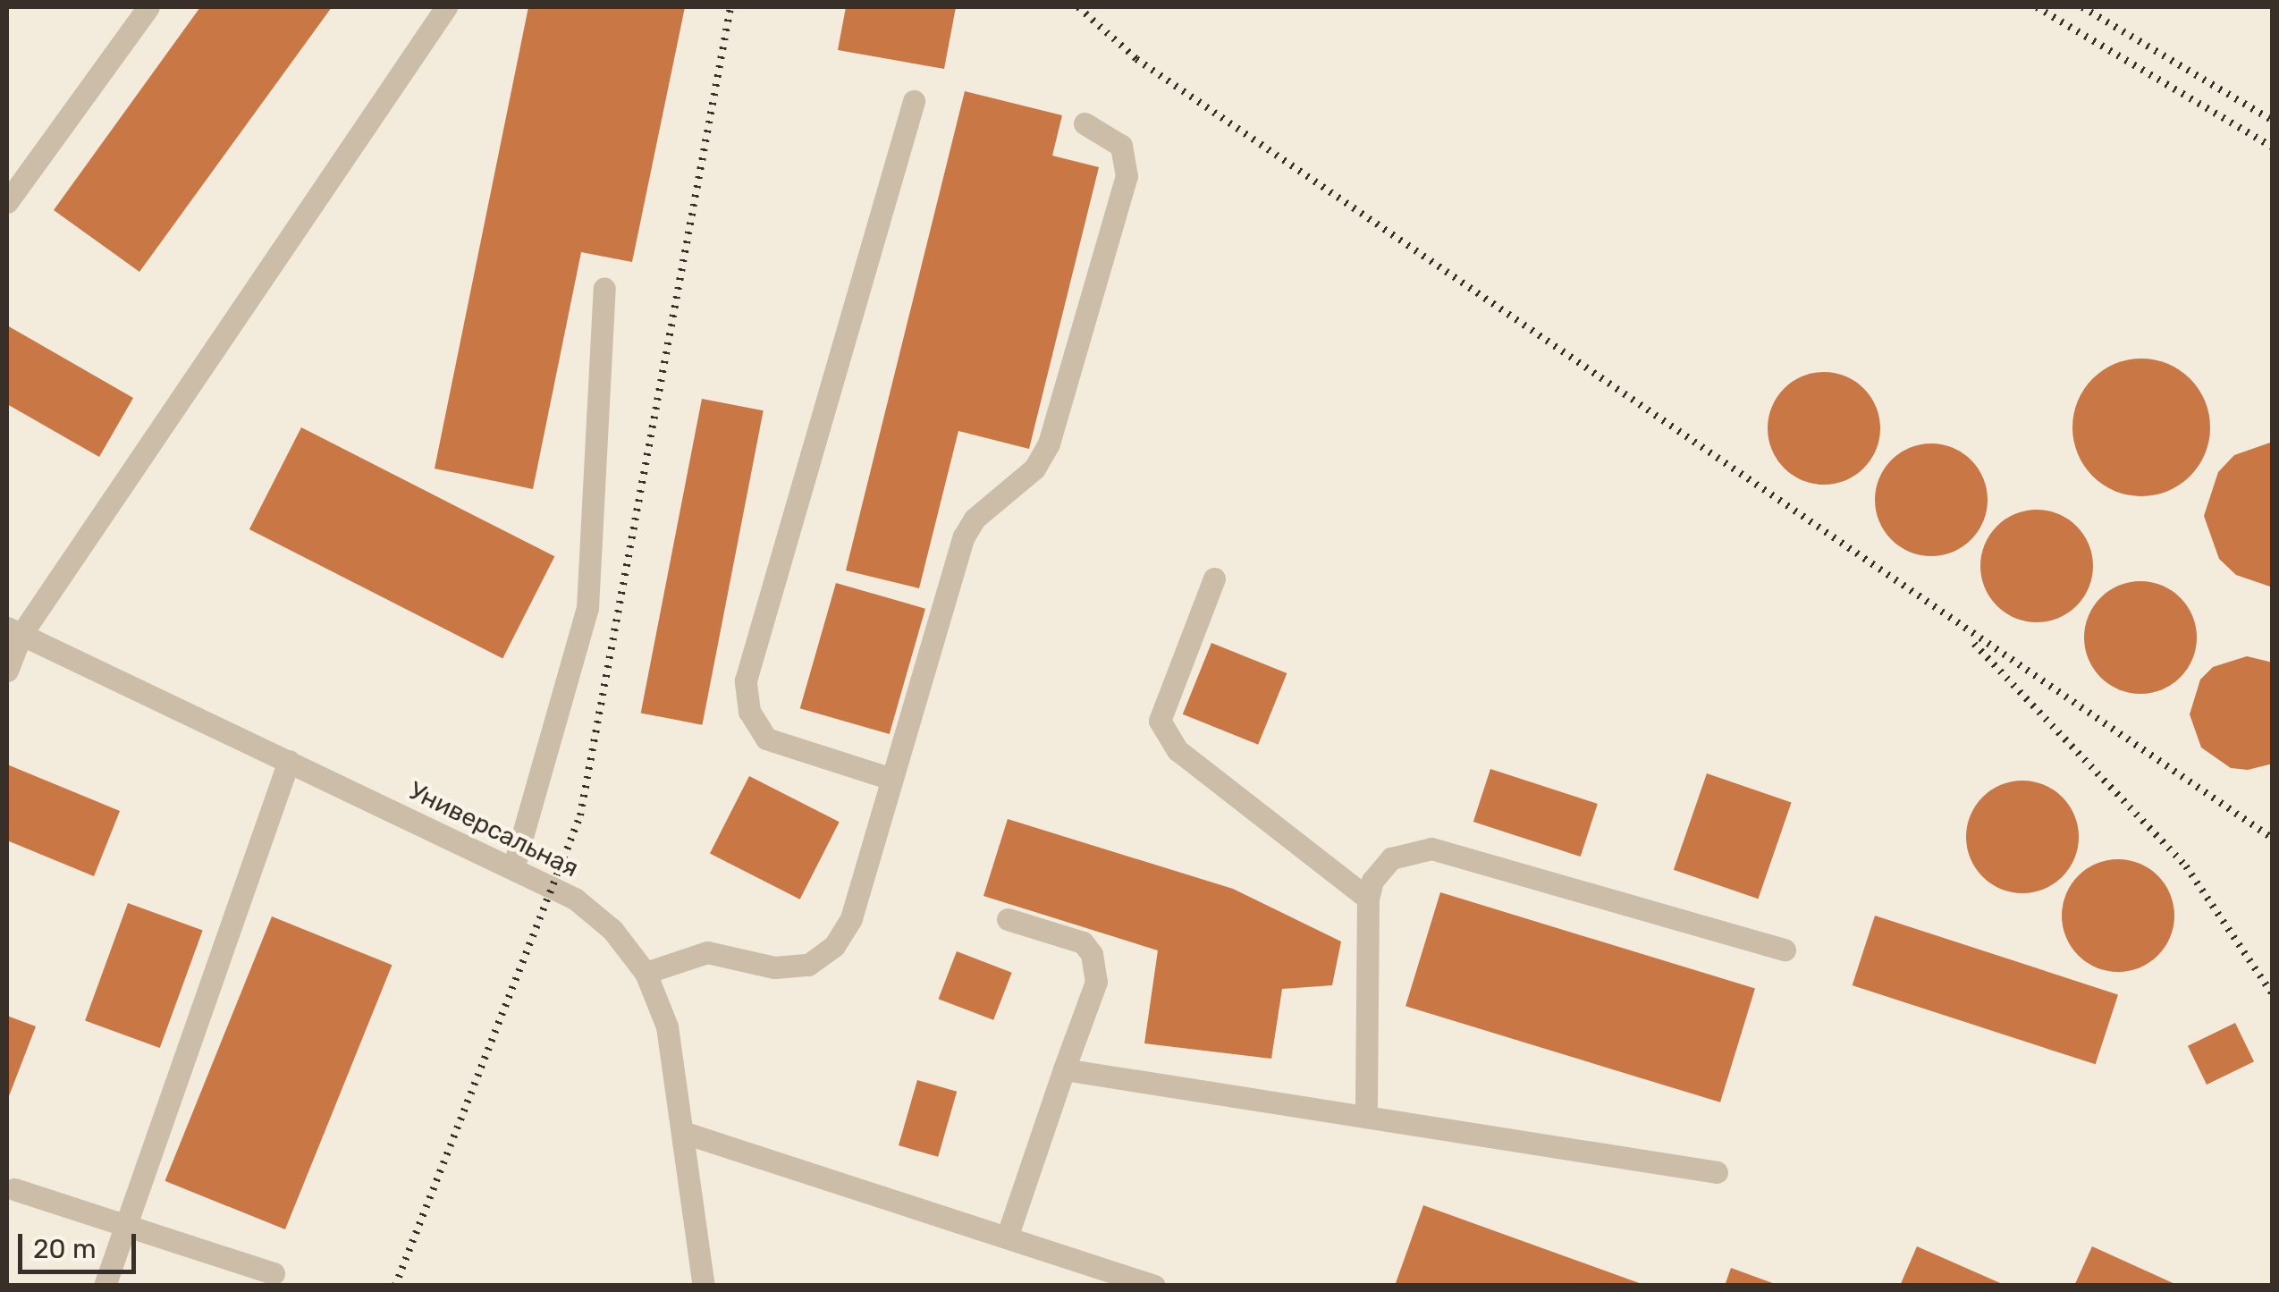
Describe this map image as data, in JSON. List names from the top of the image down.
{
  "streets": {
    "street": ["Универсальная"]
  },
  "scale_bar": "20 m"
}
